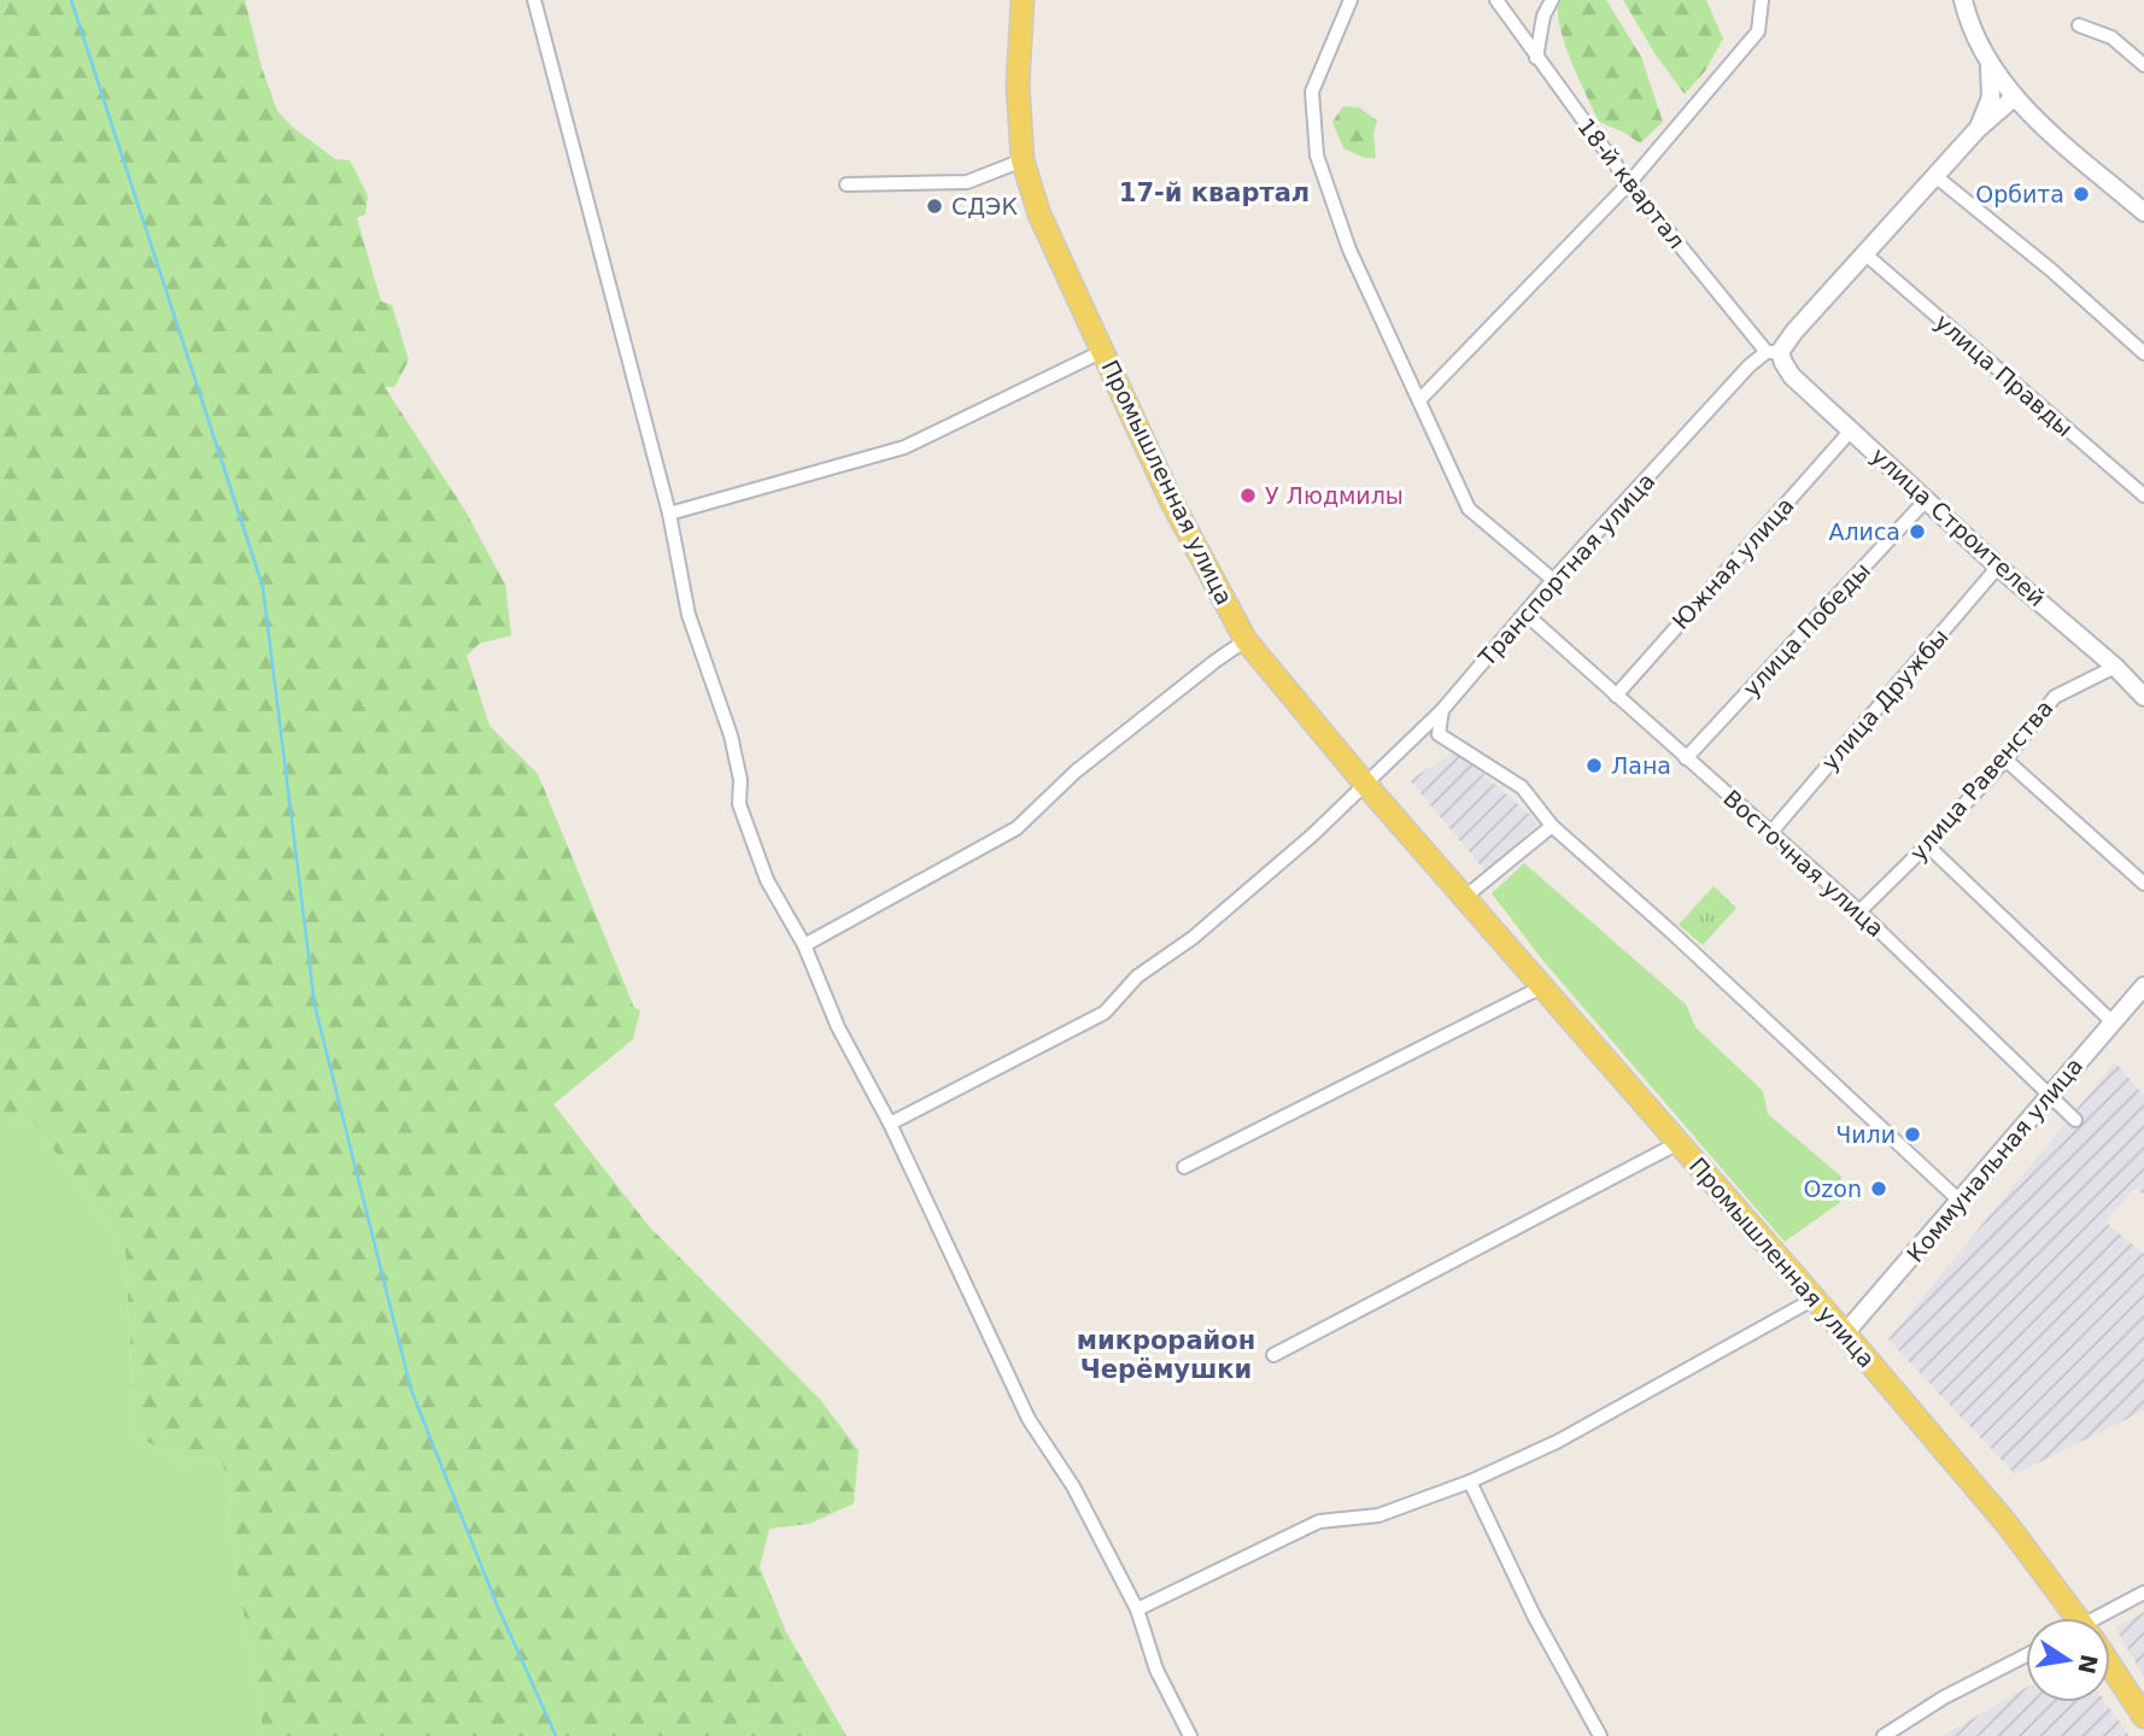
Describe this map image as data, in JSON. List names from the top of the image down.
{
  "streets": {
    "main road": ["Промышленная улица"],
    "street": [
      "18-й квартал",
      "улица Правды",
      "улица Строителей",
      "Южная улица",
      "Транспортная улица",
      "улица Победы",
      "улица Дружбы",
      "улица Равенства",
      "Восточная улица",
      "Коммунальная улица"
    ]
  },
  "crossings": [
    ["18-й квартал", "улица Строителей"],
    ["18-й квартал", "Транспортная улица"],
    ["улица Правды", "Транспортная улица"],
    ["Промышленная улица", "Транспортная улица"],
    ["Промышленная улица", "Коммунальная улица"],
    ["улица Строителей", "Южная улица"],
    ["улица Строителей", "Транспортная улица"],
    ["улица Строителей", "улица Победы"],
    ["улица Строителей", "улица Дружбы"],
    ["улица Строителей", "улица Равенства"],
    ["Южная улица", "Восточная улица"],
    ["Транспортная улица", "Восточная улица"],
    ["улица Победы", "Восточная улица"],
    ["улица Дружбы", "Восточная улица"],
    ["улица Равенства", "Восточная улица"],
    ["Восточная улица", "Коммунальная улица"]
  ],
  "districts": ["17-й квартал", "микрорайон Черёмушки"],
  "places": [
    "Орбита",
    "СДЭК",
    "У Людмилы",
    "Алиса",
    "Лана",
    "Чили",
    "Ozon"
  ],
  "north": "right"
}
